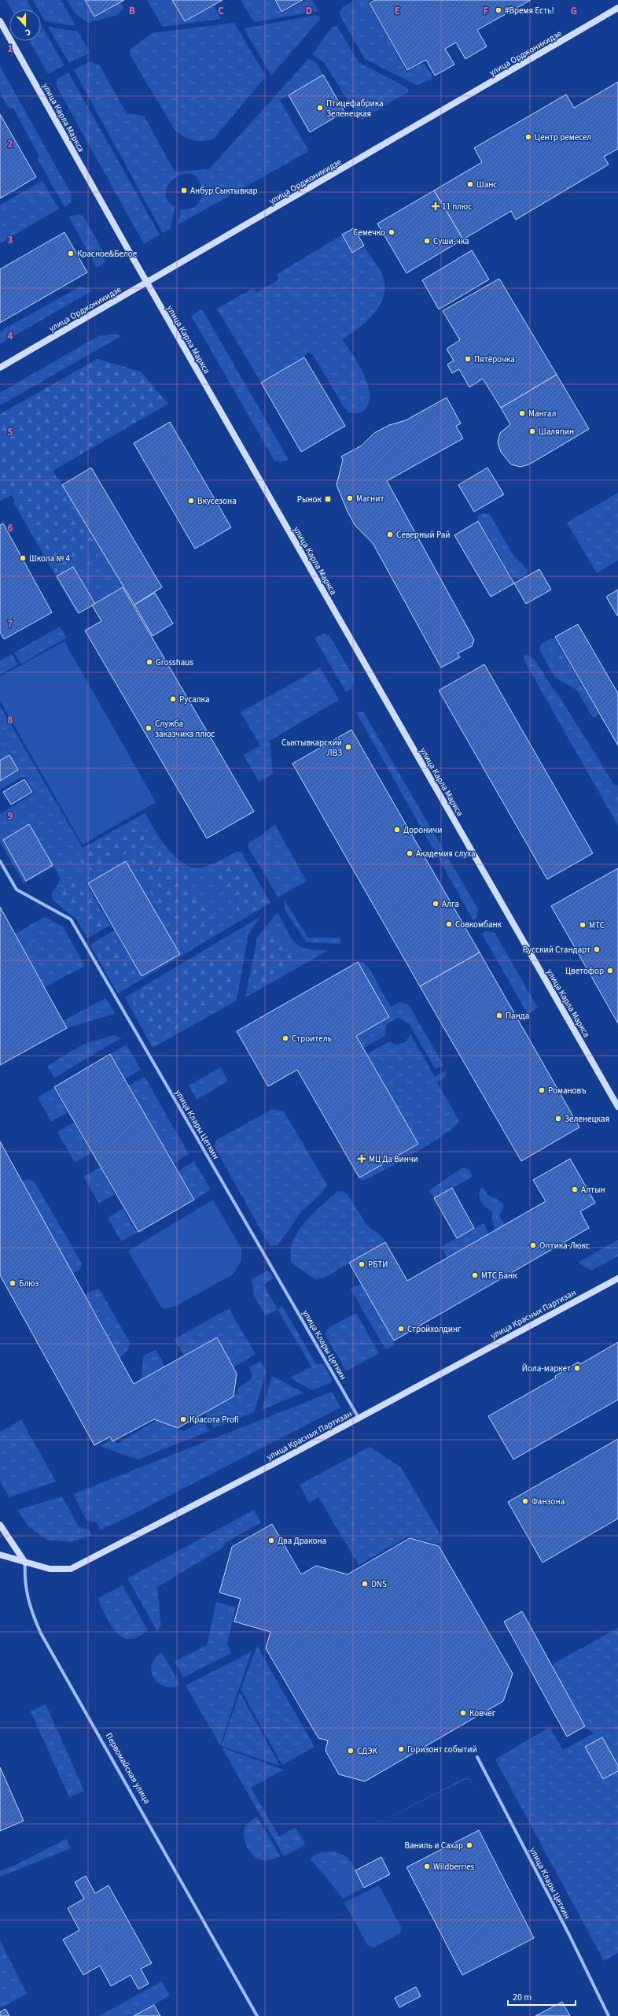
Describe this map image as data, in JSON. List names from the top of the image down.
{
  "streets": {
    "street": [
      "улица Орджоникидзе",
      "улица Карла Маркса",
      "улица Клары Цеткин",
      "улица Красных Партизан",
      "Первомайская улица"
    ]
  },
  "crossings": [
    ["улица Орджоникидзе", "улица Карла Маркса"],
    ["улица Клары Цеткин", "улица Красных Партизан"],
    ["улица Красных Партизан", "Первомайская улица"]
  ],
  "places": {
    "other": [
      "#Время Есть!",
      "Птицефабрика Зеленецкая",
      "Центр ремесел",
      "Шанс",
      "Анбур Сыктывкар",
      "Семечко",
      "Суши-чка",
      "Красное&Белое",
      "Пятёрочка",
      "Мангал",
      "Шаляпин",
      "Магнит",
      "Вкусезона",
      "Северный Рай",
      "Школа № 4",
      "Grosshaus",
      "Русалка",
      "Служба заказчика плюс",
      "Сыктывкарский ЛВЗ",
      "Дороничи",
      "Академия слуха",
      "Алга",
      "Совкомбанк",
      "МТС",
      "Русский Стандарт",
      "Цветофор",
      "Панда",
      "Строитель",
      "Романовъ",
      "Зеленецкая",
      "Алтын",
      "Оптика-Люкс",
      "РБТИ",
      "МТС Банк",
      "Блюз",
      "Стройхолдинг",
      "Йола-маркет",
      "Красота Profi",
      "Фанзона",
      "Два Дракона",
      "DNS",
      "Ковчег",
      "Горизонт событий",
      "СДЭК",
      "Ваниль и Сахар",
      "Wildberries"
    ],
    "health": ["11 плюс", "МЦ Да Винчи"],
    "transit": ["Рынок"]
  },
  "scale_bar": "20 m",
  "north": "bottom",
  "grid": {
    "columns": [
      "B",
      "C",
      "D",
      "E",
      "F",
      "G"
    ],
    "rows": [
      "1",
      "2",
      "3",
      "4",
      "5",
      "6",
      "7",
      "8",
      "9"
    ]
  }
}
